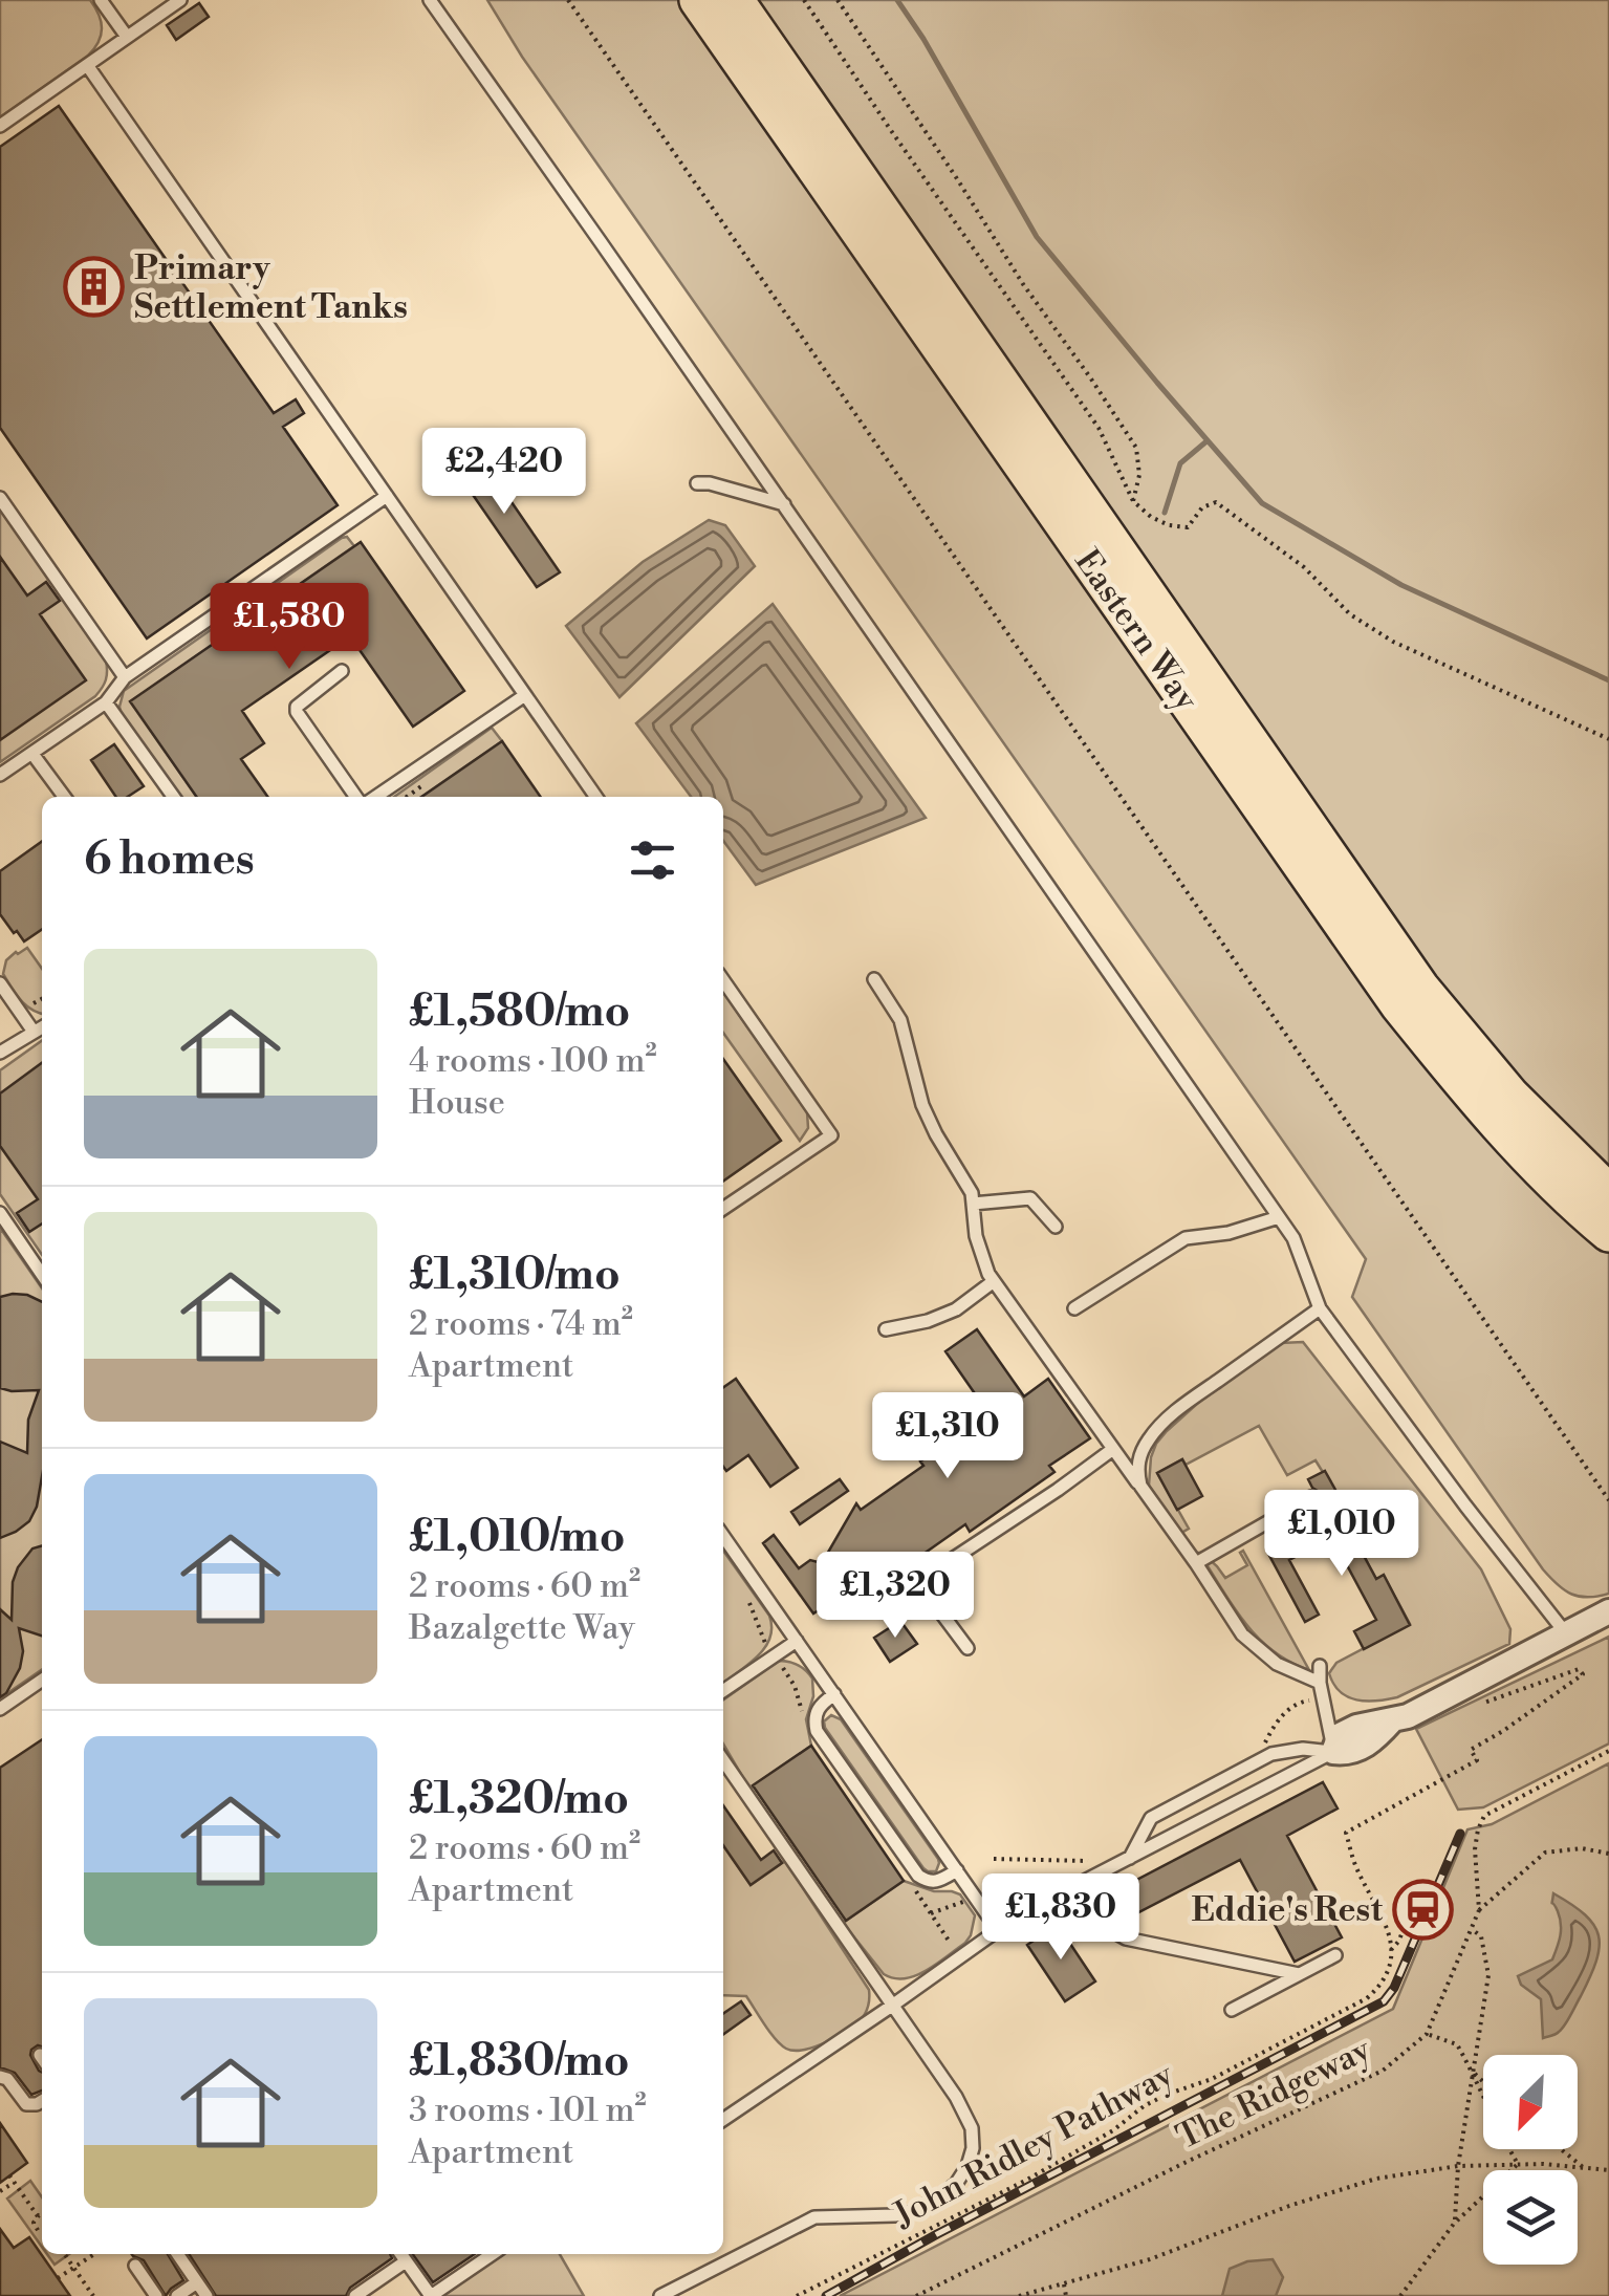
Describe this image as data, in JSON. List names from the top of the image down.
{
  "streets": {
    "main road": ["Eastern Way"],
    "path": ["The Ridgeway", "John Ridley Pathway"]
  },
  "places": {
    "building": ["Primary Settlement Tanks"],
    "station": ["Eddie's Rest"]
  },
  "north": "bottom left",
  "page": {
    "price": [
      "£2,420",
      "£1,580",
      "£1,310",
      "£1,010",
      "£1,320",
      "£1,830"
    ],
    "heading": "6 homes",
    "list": [
      {
        "name": "£1,580/mo",
        "note": "4 rooms · 100 m² · House"
      },
      {
        "name": "£1,310/mo",
        "note": "2 rooms · 74 m² · Apartment"
      },
      {
        "name": "£1,010/mo",
        "note": "2 rooms · 60 m² · Bazalgette Way"
      },
      {
        "name": "£1,320/mo",
        "note": "2 rooms · 60 m² · Apartment"
      },
      {
        "name": "£1,830/mo",
        "note": "3 rooms · 101 m² · Apartment"
      }
    ]
  }
}
